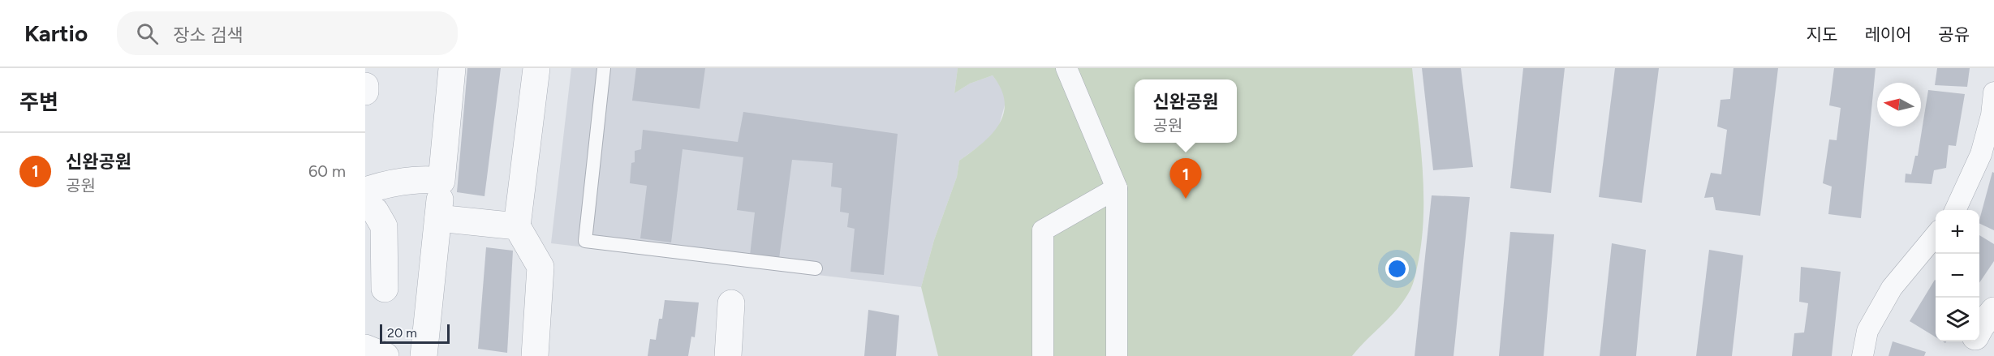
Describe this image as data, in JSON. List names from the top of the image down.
{
  "scale_bar": "20 m",
  "north": "left",
  "page": {
    "header": "Kartio",
    "search": "장소 검색",
    "nav": ["지도", "레이어", "공유"],
    "heading": "주변",
    "popup": ["신완공원", "공원"],
    "list": [
      {
        "mark": "1",
        "name": "신완공원",
        "note": "공원",
        "value": "60 m"
      }
    ],
    "pins": "1",
    "map_buttons": ["+", "−"],
    "scale": "20 m"
  }
}
